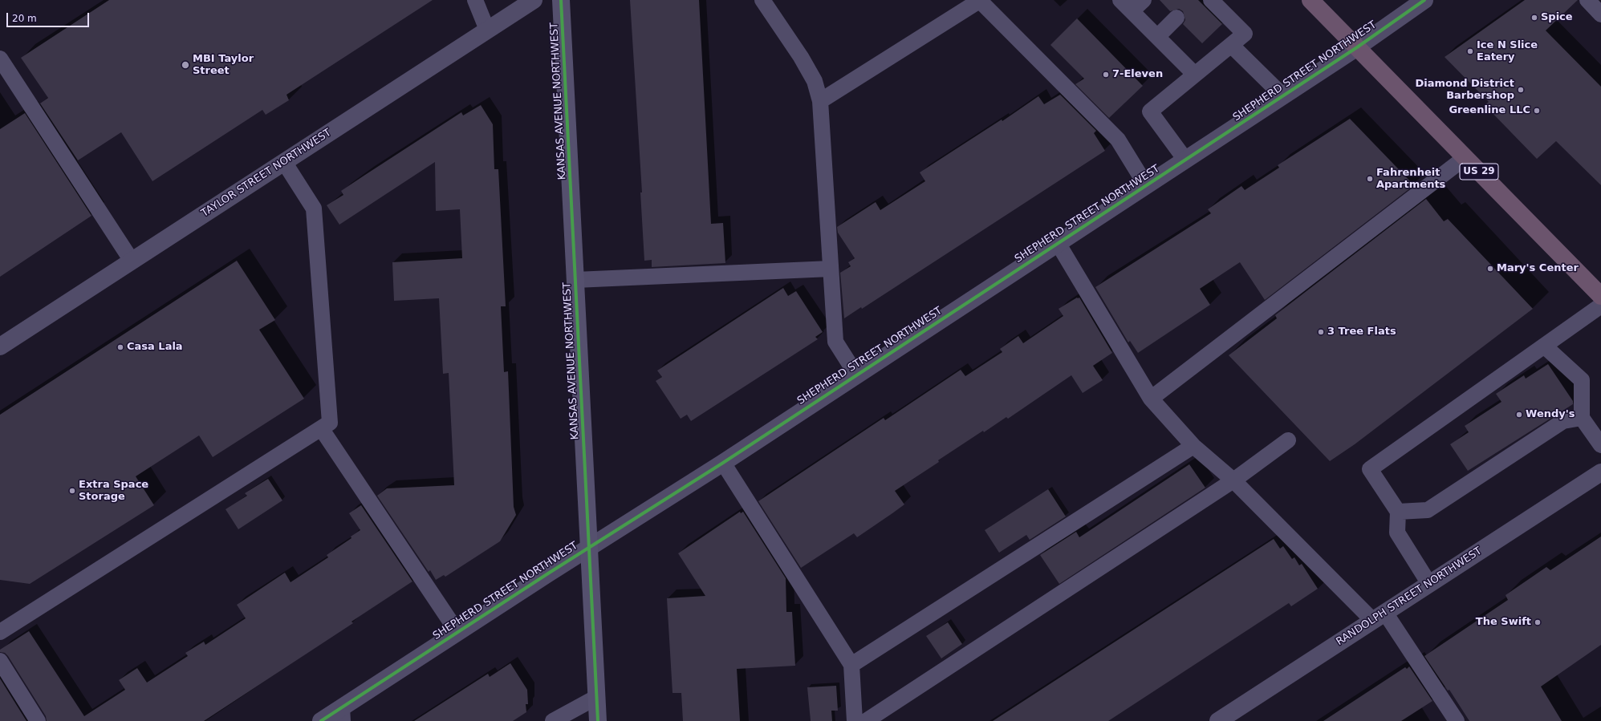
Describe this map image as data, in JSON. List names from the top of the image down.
{
  "streets": {
    "highway": ["US 29"],
    "street": [
      "SHEPHERD STREET NORTHWEST",
      "KANSAS AVENUE NORTHWEST",
      "TAYLOR STREET NORTHWEST",
      "RANDOLPH STREET NORTHWEST"
    ]
  },
  "crossings": [
    ["SHEPHERD STREET NORTHWEST", "KANSAS AVENUE NORTHWEST"],
    ["SHEPHERD STREET NORTHWEST", "US 29"]
  ],
  "places": [
    "Spice",
    "Ice N Slice Eatery",
    "MBI Taylor Street",
    "7-Eleven",
    "Diamond District Barbershop",
    "Greenline LLC",
    "Fahrenheit Apartments",
    "Mary's Center",
    "3 Tree Flats",
    "Casa Lala",
    "Wendy's",
    "Extra Space Storage",
    "The Swift"
  ],
  "scale_bar": "20 m"
}
